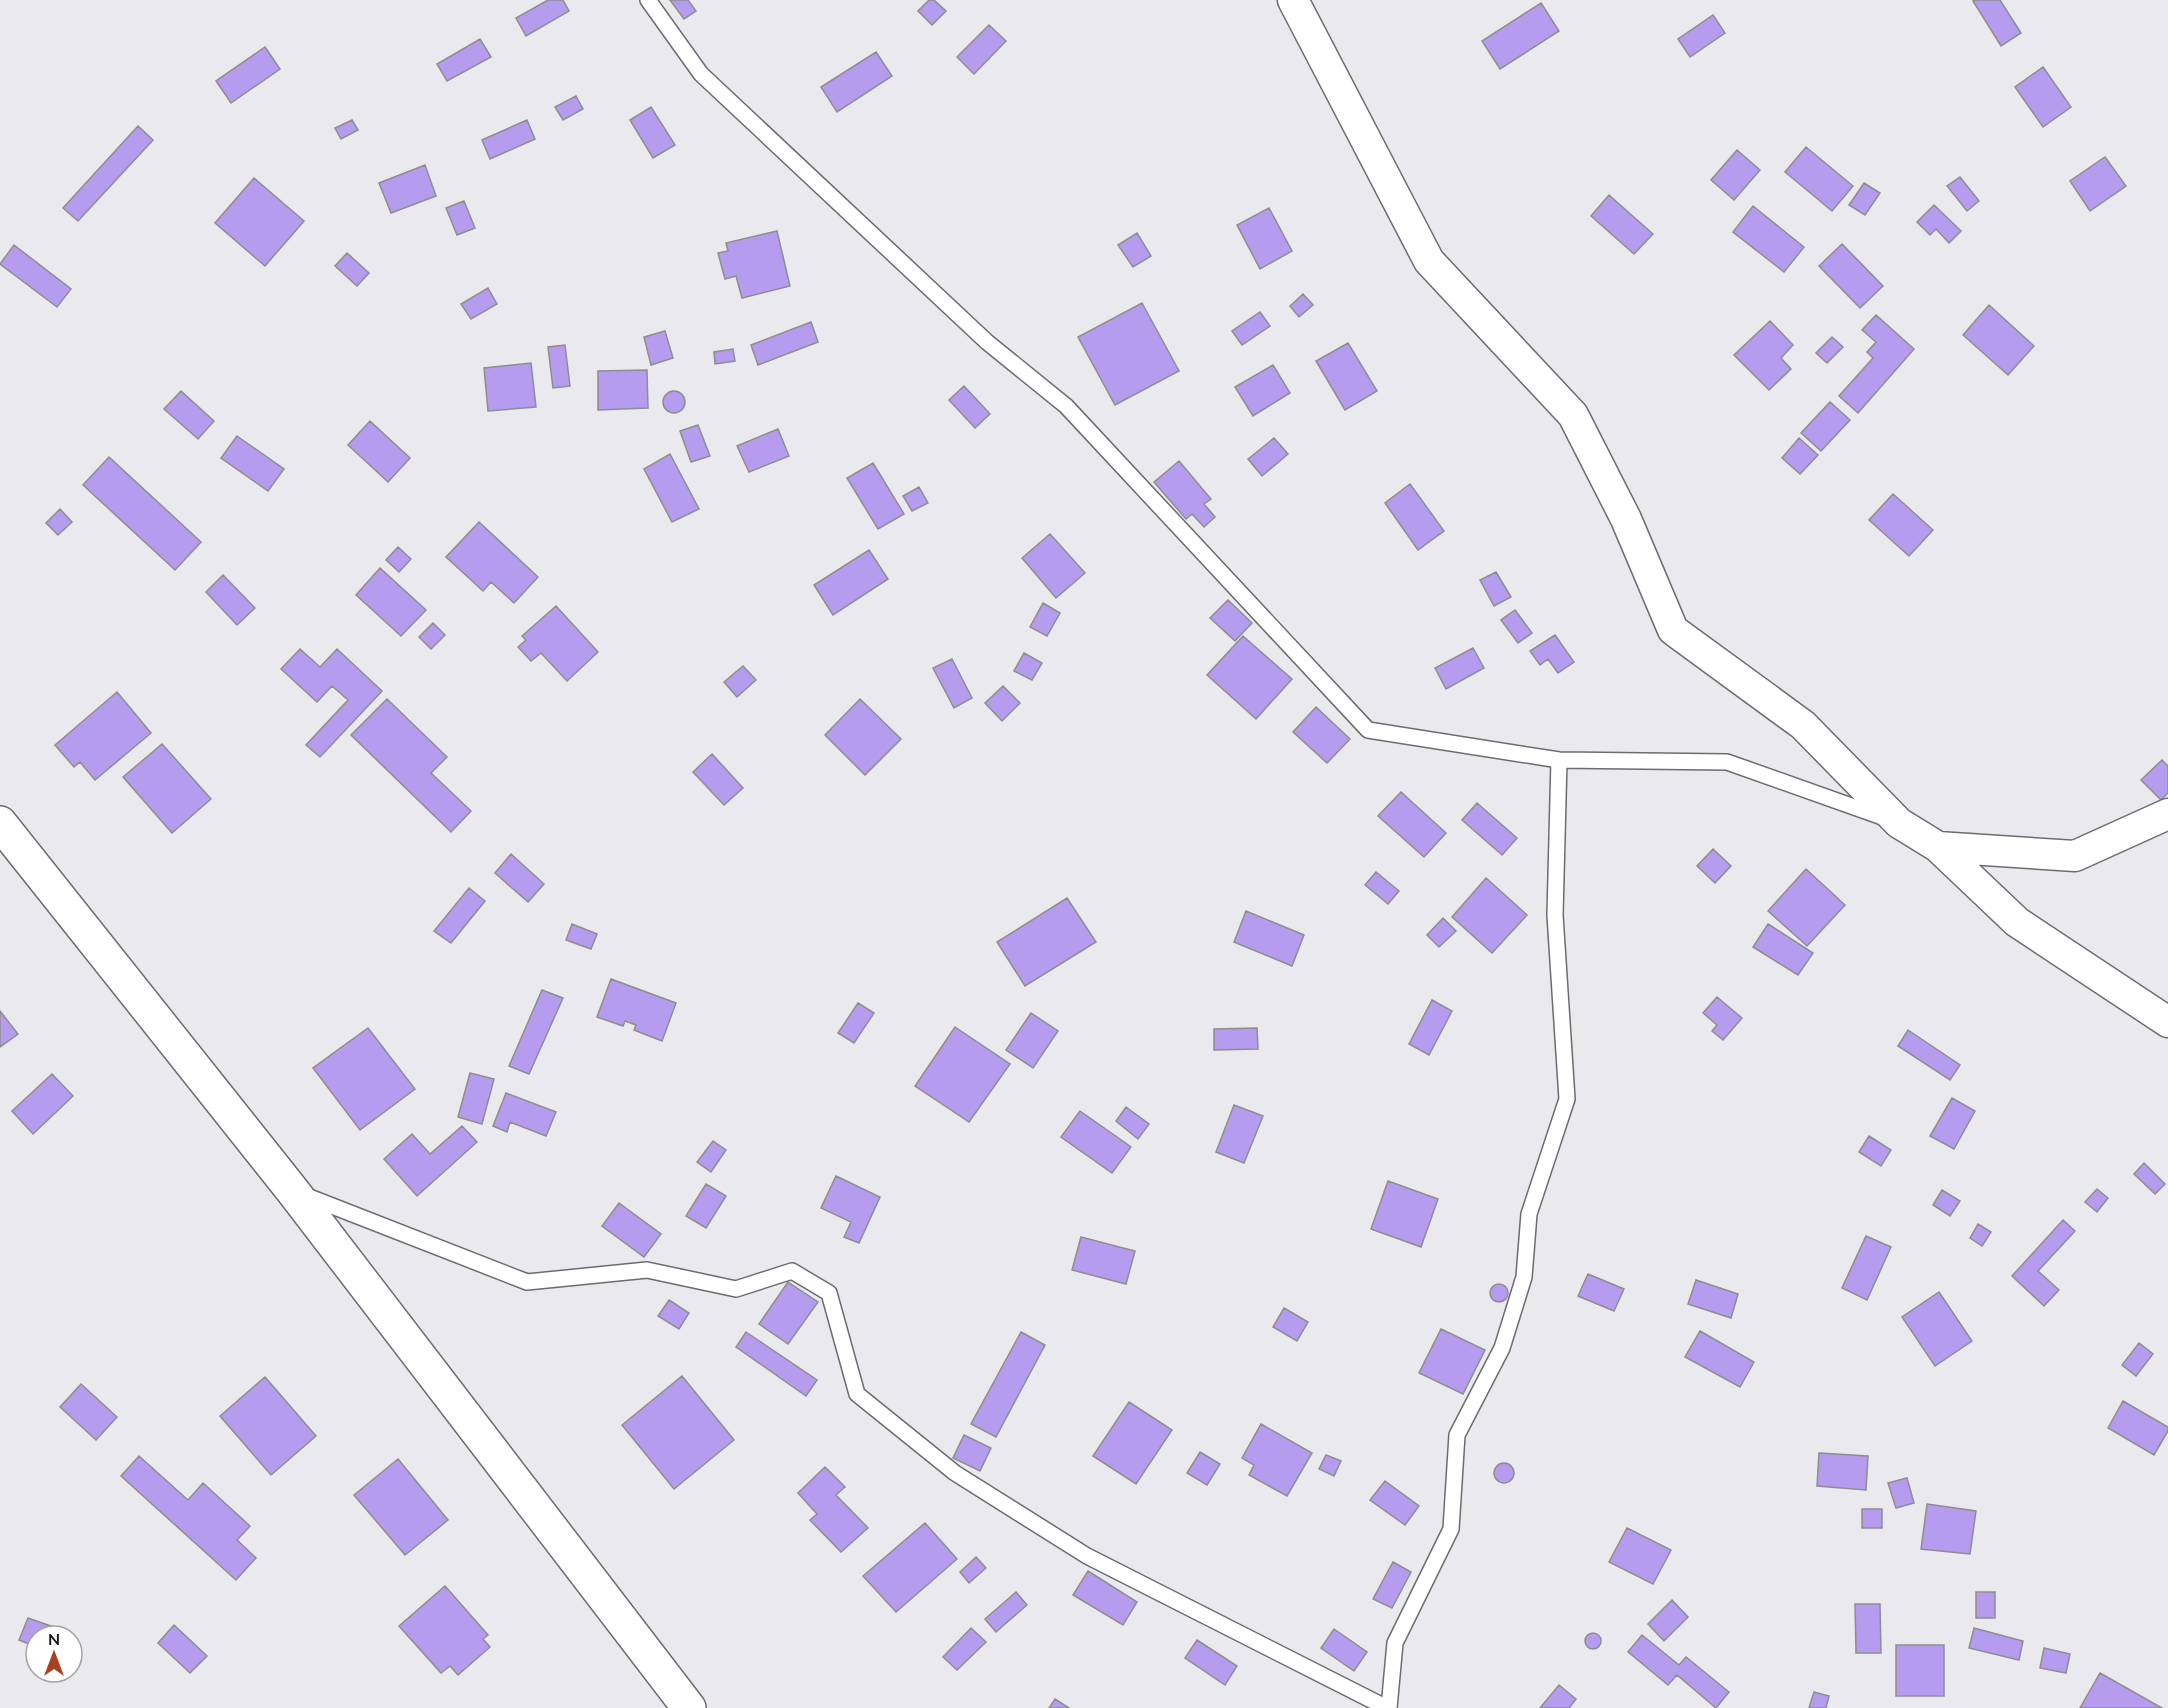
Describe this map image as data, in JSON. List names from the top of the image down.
{
  "north": "top"
}
